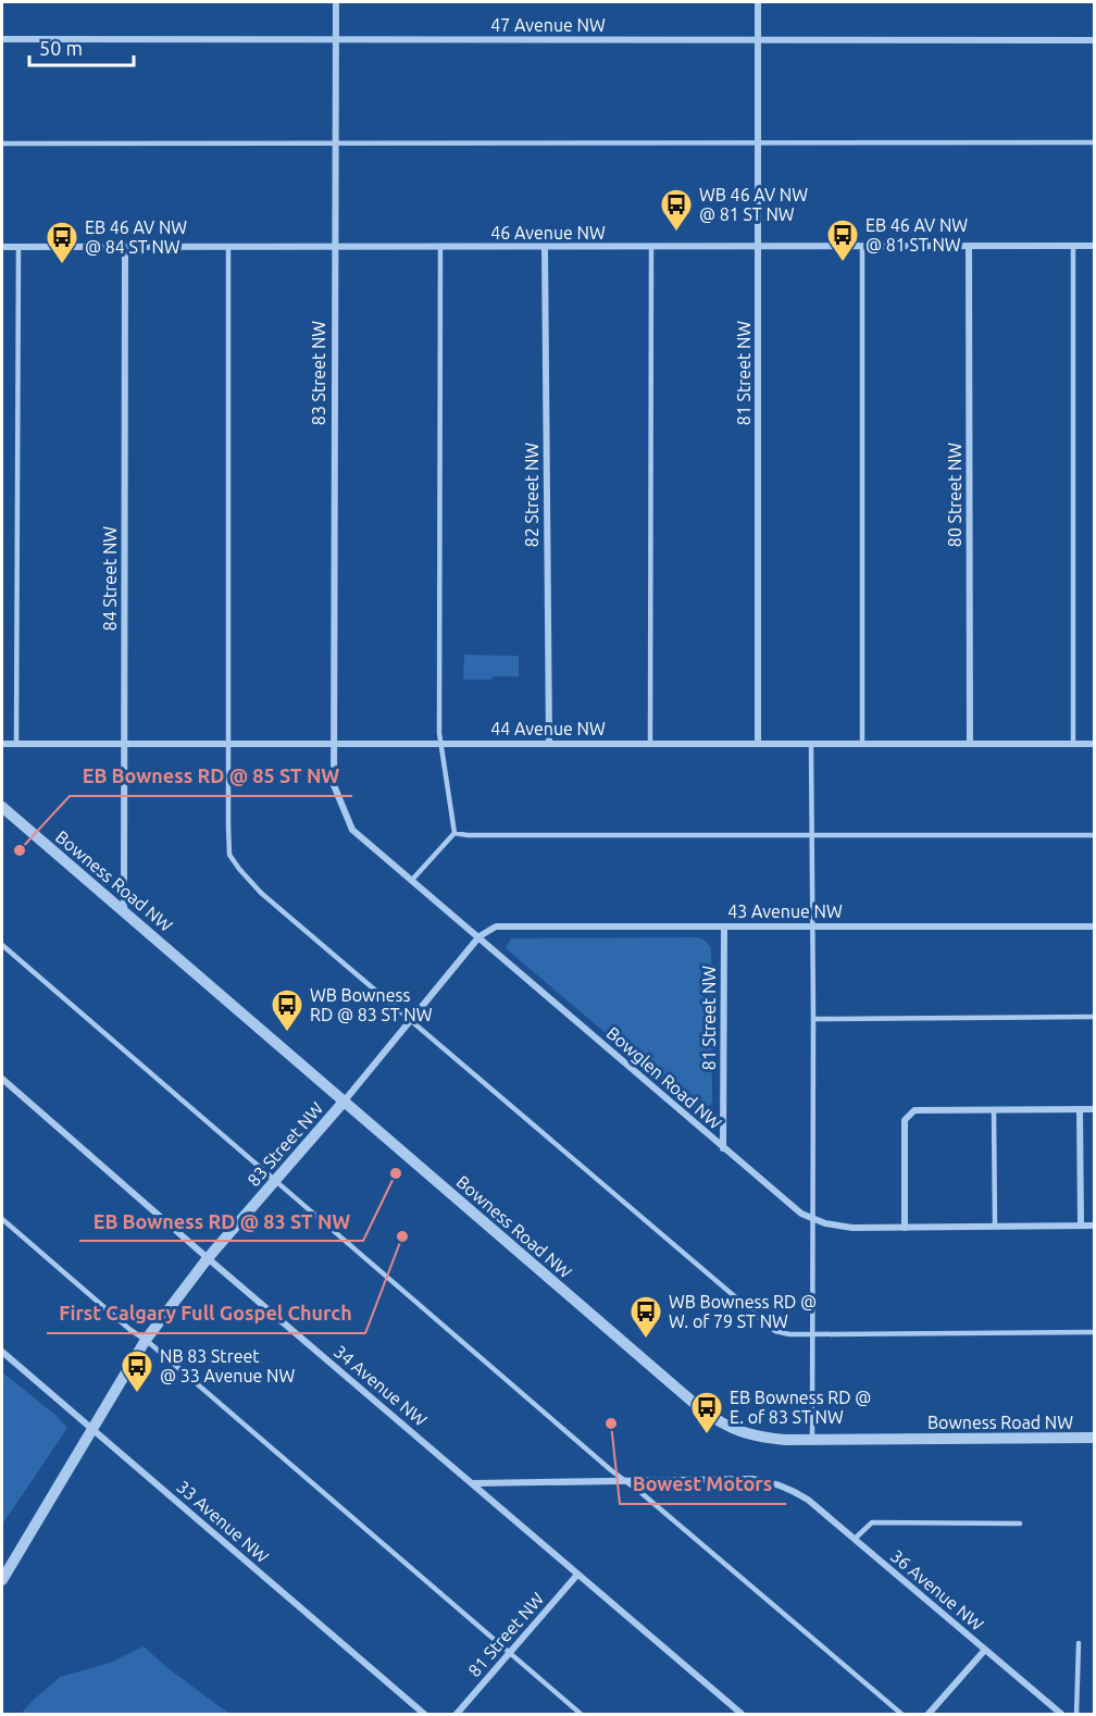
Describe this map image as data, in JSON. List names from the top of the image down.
{
  "streets": {
    "street": [
      "47 Avenue NW",
      "46 Avenue NW",
      "83 Street NW",
      "81 Street NW",
      "82 Street NW",
      "80 Street NW",
      "84 Street NW",
      "44 Avenue NW",
      "Bowness Road NW",
      "43 Avenue NW",
      "Bowglen Road NW",
      "34 Avenue NW",
      "33 Avenue NW",
      "36 Avenue NW"
    ]
  },
  "crossings": [
    ["47 Avenue NW", "83 Street NW"],
    ["47 Avenue NW", "81 Street NW"],
    ["46 Avenue NW", "83 Street NW"],
    ["46 Avenue NW", "81 Street NW"],
    ["46 Avenue NW", "82 Street NW"],
    ["46 Avenue NW", "80 Street NW"],
    ["46 Avenue NW", "84 Street NW"],
    ["83 Street NW", "44 Avenue NW"],
    ["83 Street NW", "Bowness Road NW"],
    ["83 Street NW", "43 Avenue NW"],
    ["83 Street NW", "Bowglen Road NW"],
    ["83 Street NW", "34 Avenue NW"],
    ["83 Street NW", "33 Avenue NW"],
    ["81 Street NW", "44 Avenue NW"],
    ["81 Street NW", "43 Avenue NW"],
    ["81 Street NW", "Bowglen Road NW"],
    ["81 Street NW", "34 Avenue NW"],
    ["82 Street NW", "44 Avenue NW"],
    ["80 Street NW", "44 Avenue NW"],
    ["84 Street NW", "44 Avenue NW"],
    ["84 Street NW", "Bowness Road NW"],
    ["44 Avenue NW", "Bowglen Road NW"],
    ["43 Avenue NW", "Bowglen Road NW"]
  ],
  "places": {
    "bus stop": [
      "WB 46 AV NW @ 81 ST NW",
      "EB 46 AV NW @ 81 ST NW",
      "EB 46 AV NW @ 84 ST NW",
      "WB Bowness RD @ 83 ST NW",
      "WB Bowness RD @ W. of 79 ST NW",
      "NB 83 Street @ 33 Avenue NW",
      "EB Bowness RD @ E. of 83 ST NW"
    ],
    "other": [
      "EB Bowness RD @ 85 ST NW",
      "EB Bowness RD @ 83 ST NW",
      "First Calgary Full Gospel Church",
      "Bowest Motors"
    ]
  },
  "scale_bar": "50 m"
}
